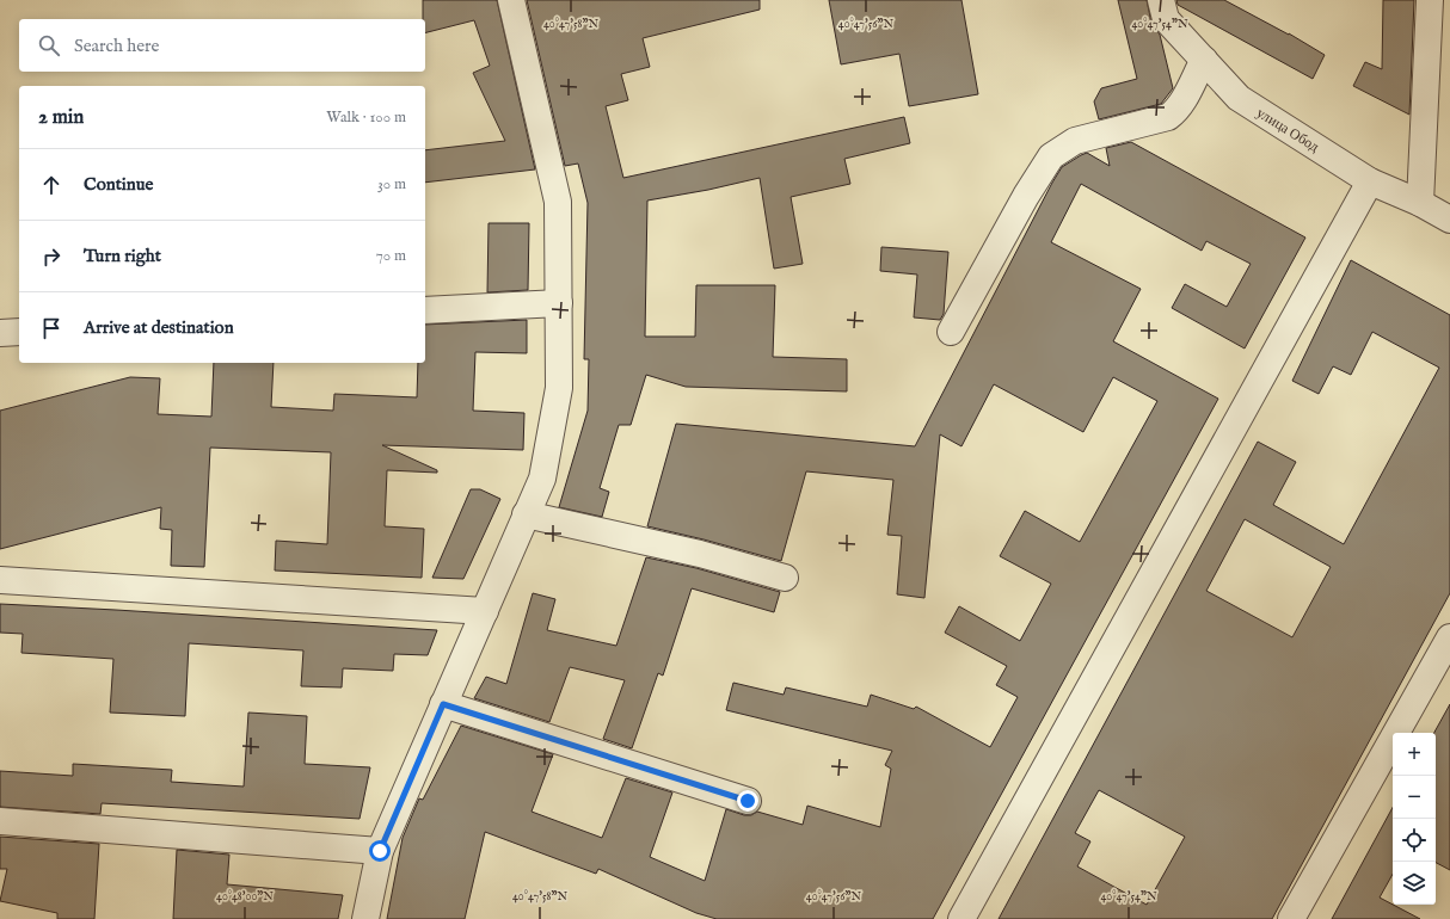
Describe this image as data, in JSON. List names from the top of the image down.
{
  "streets": {
    "street": ["улица Обод"]
  },
  "page": {
    "search": "Search here",
    "heading": ["2 min", "Walk · 100 m"],
    "list": [
      ["Continue", "30 m"],
      ["Turn right", "70 m"],
      "Arrive at destination"
    ],
    "map_buttons": ["+", "−"]
  },
  "coordinates": [
    "40°47'58\"N",
    "40°47'56\"N",
    "40°47'54\"N",
    "40°48'00\"N"
  ]
}
